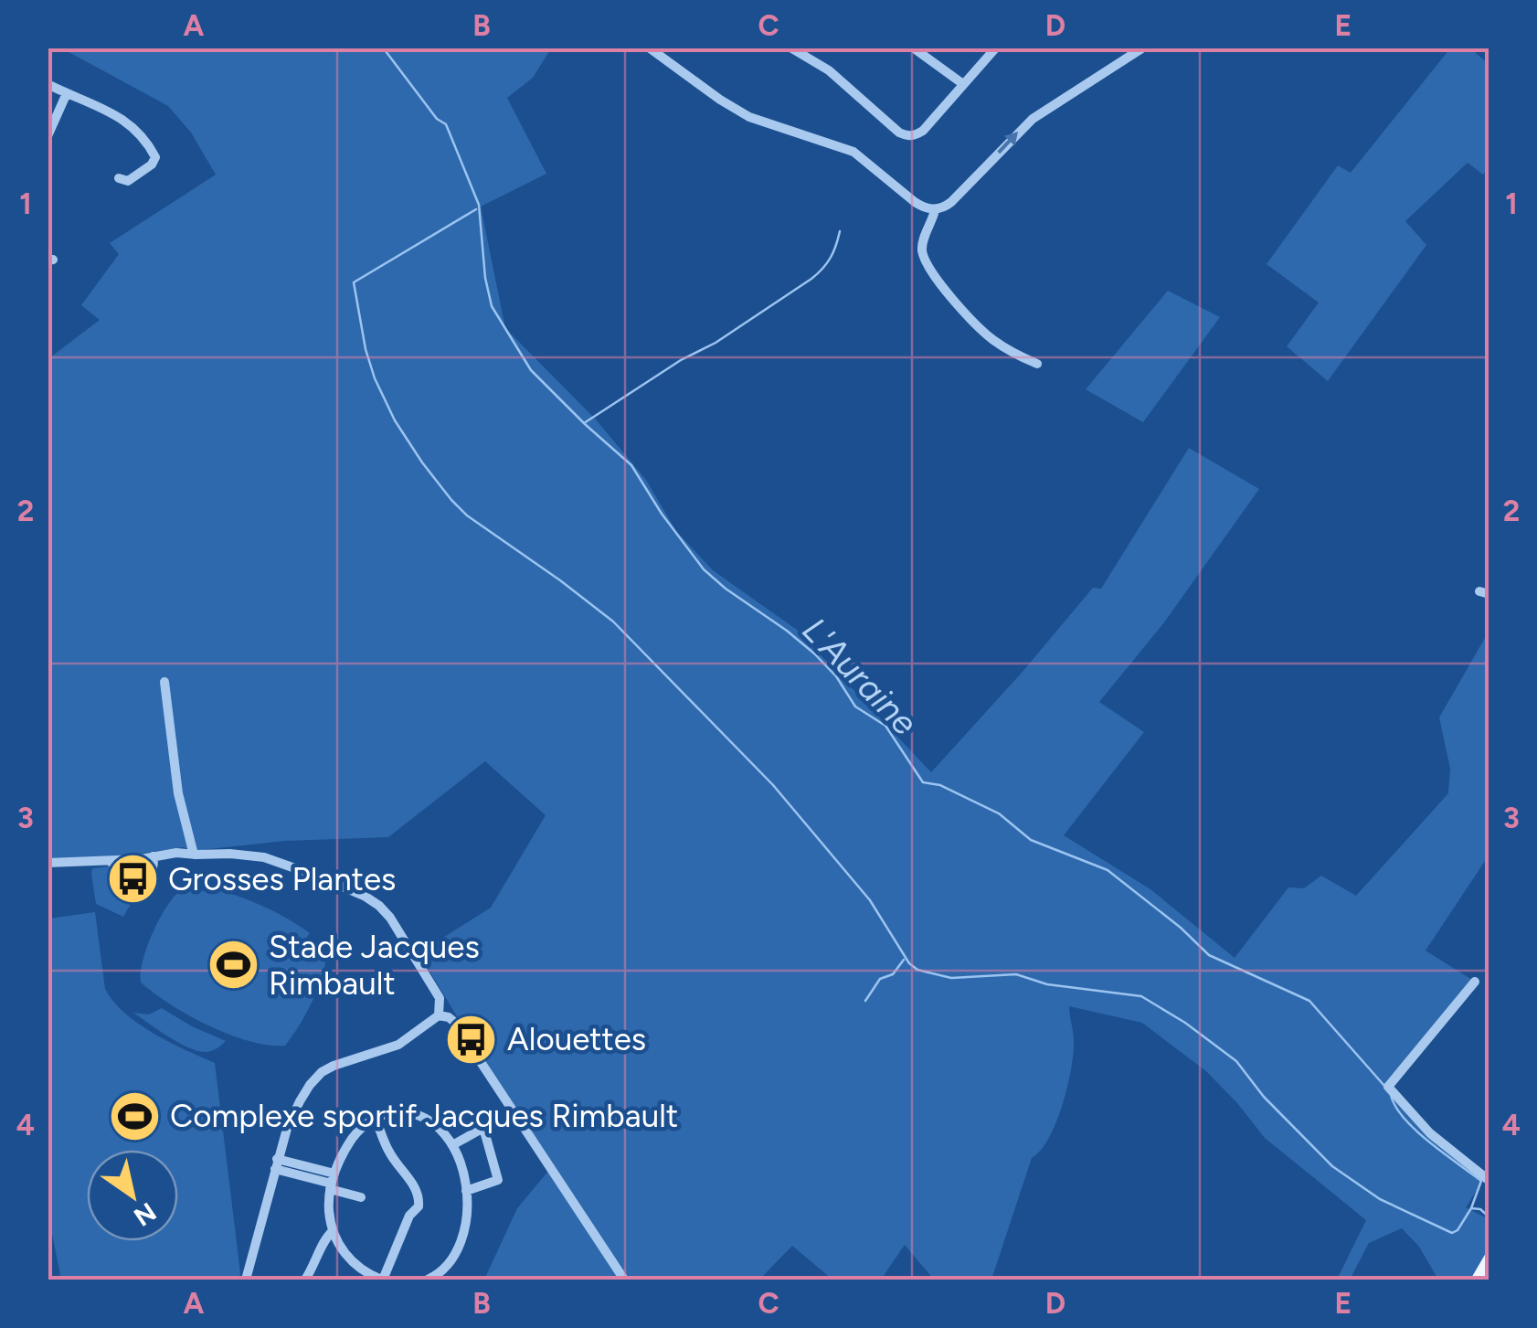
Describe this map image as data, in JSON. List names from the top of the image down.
{
  "water": ["L'Auraine"],
  "places": {
    "bus stop": ["Grosses Plantes", "Alouettes"],
    "sports": ["Stade Jacques Rimbault", "Complexe sportif Jacques Rimbault"]
  },
  "north": "bottom right",
  "grid": {
    "columns": [
      "A",
      "B",
      "C",
      "D",
      "E"
    ],
    "rows": [
      "1",
      "2",
      "3",
      "4"
    ]
  }
}
